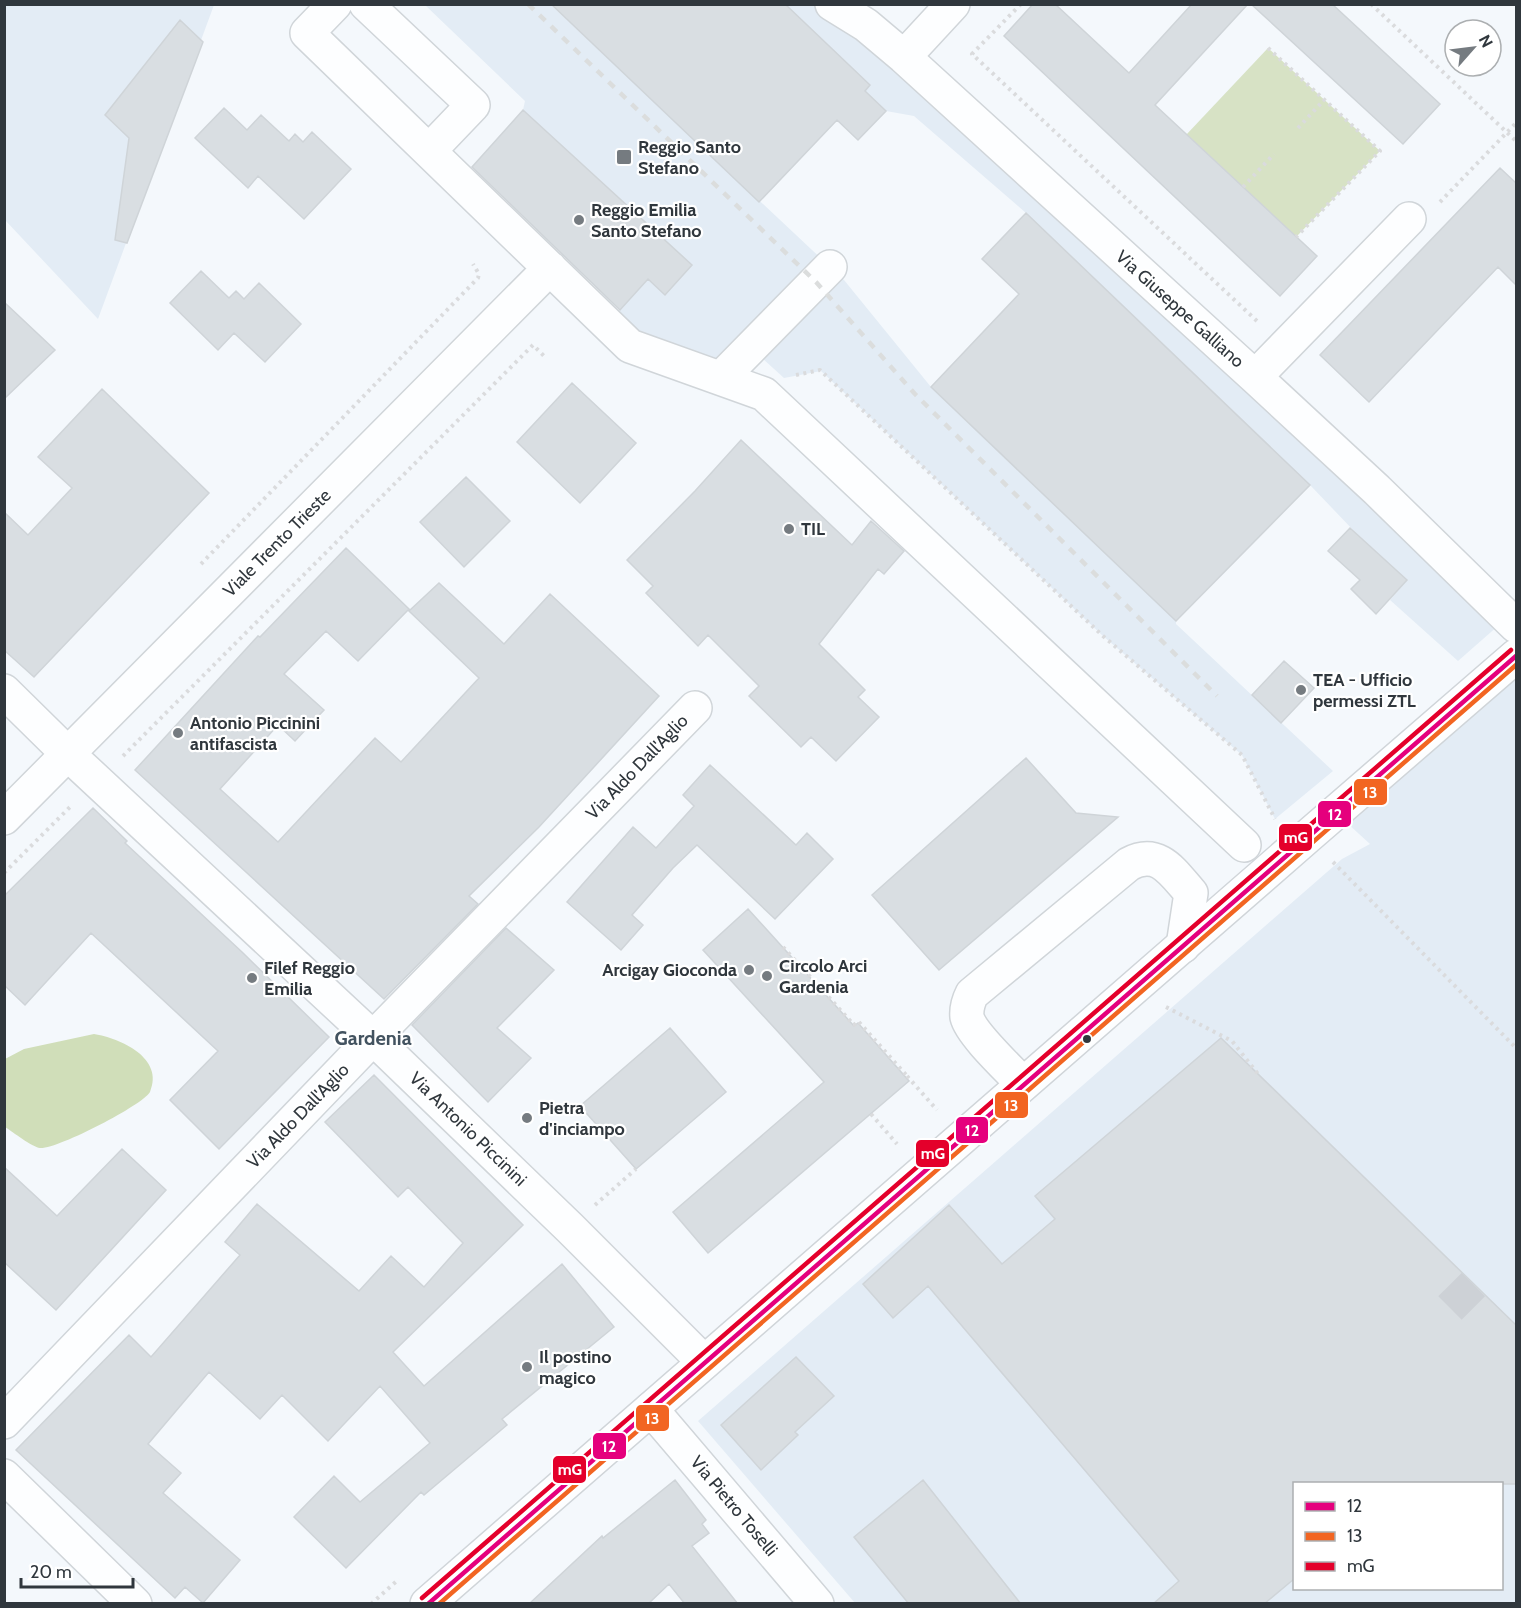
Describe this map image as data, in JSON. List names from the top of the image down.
{
  "streets": {
    "street": [
      "Via Giuseppe Galliano",
      "Viale Trento Trieste",
      "Via Aldo Dall'Aglio",
      "Via Antonio Piccinini",
      "Via Pietro Toselli"
    ]
  },
  "crossings": [
    ["Viale Trento Trieste", "Via Antonio Piccinini"],
    ["Via Aldo Dall'Aglio", "Via Antonio Piccinini"]
  ],
  "districts": ["Gardenia"],
  "places": {
    "transit": ["Reggio Santo Stefano"],
    "other": [
      "Reggio Emilia Santo Stefano",
      "TIL",
      "TEA - Ufficio permessi ZTL",
      "Antonio Piccinini antifascista",
      "Arcigay Gioconda",
      "Circolo Arci Gardenia",
      "Filef Reggio Emilia",
      "Pietra d'inciampo",
      "Il postino magico"
    ]
  },
  "lines": ["transit line mG", "transit line 12", "transit line 13"],
  "legend": ["12", "13", "mG"],
  "scale_bar": "20 m",
  "north": "top right"
}
